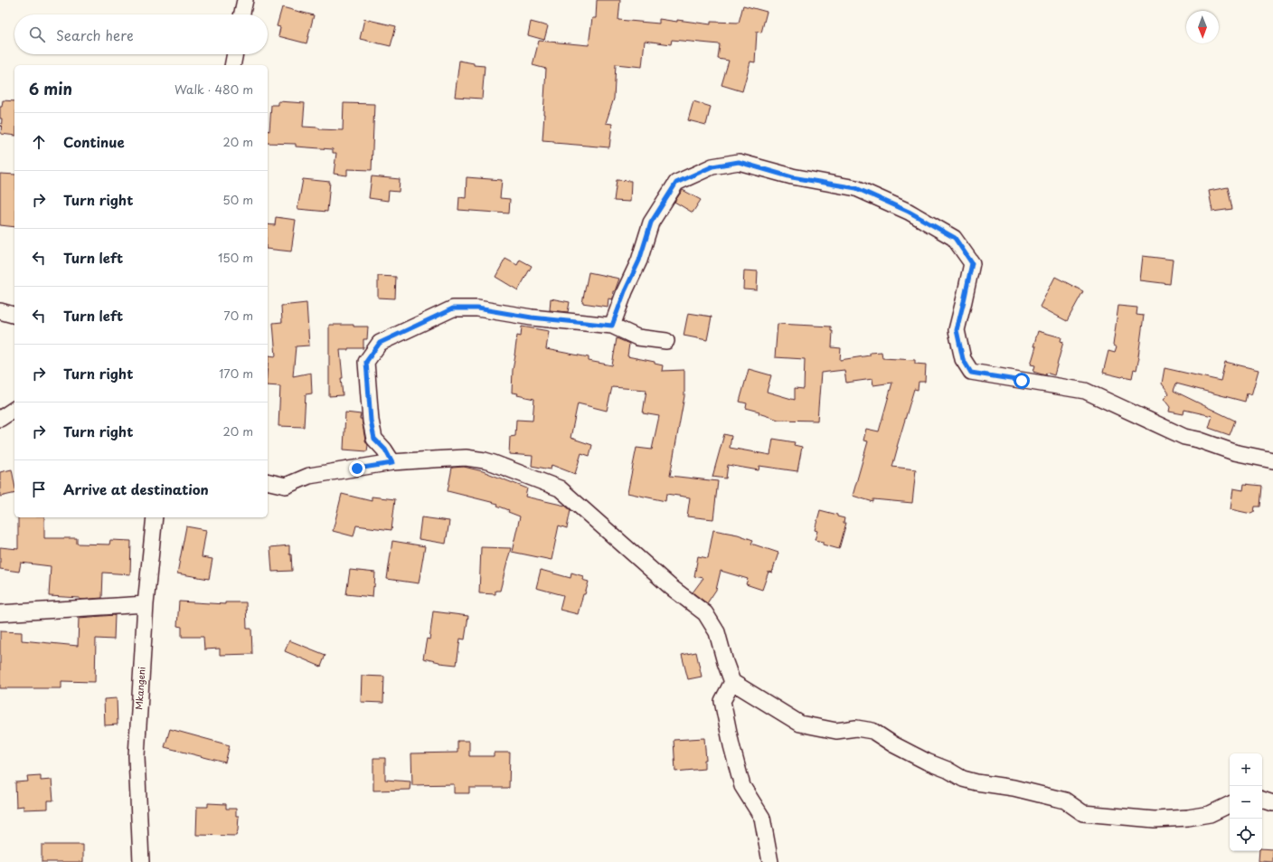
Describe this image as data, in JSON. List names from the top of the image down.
{
  "streets": {
    "street": ["Mkangeni"]
  },
  "north": "bottom",
  "page": {
    "search": "Search here",
    "heading": ["6 min", "Walk · 480 m"],
    "list": [
      ["Continue", "20 m"],
      ["Turn right", "50 m"],
      ["Turn left", "150 m"],
      ["Turn left", "70 m"],
      ["Turn right", "170 m"],
      ["Turn right", "20 m"],
      "Arrive at destination"
    ],
    "map_buttons": ["+", "−"]
  }
}
